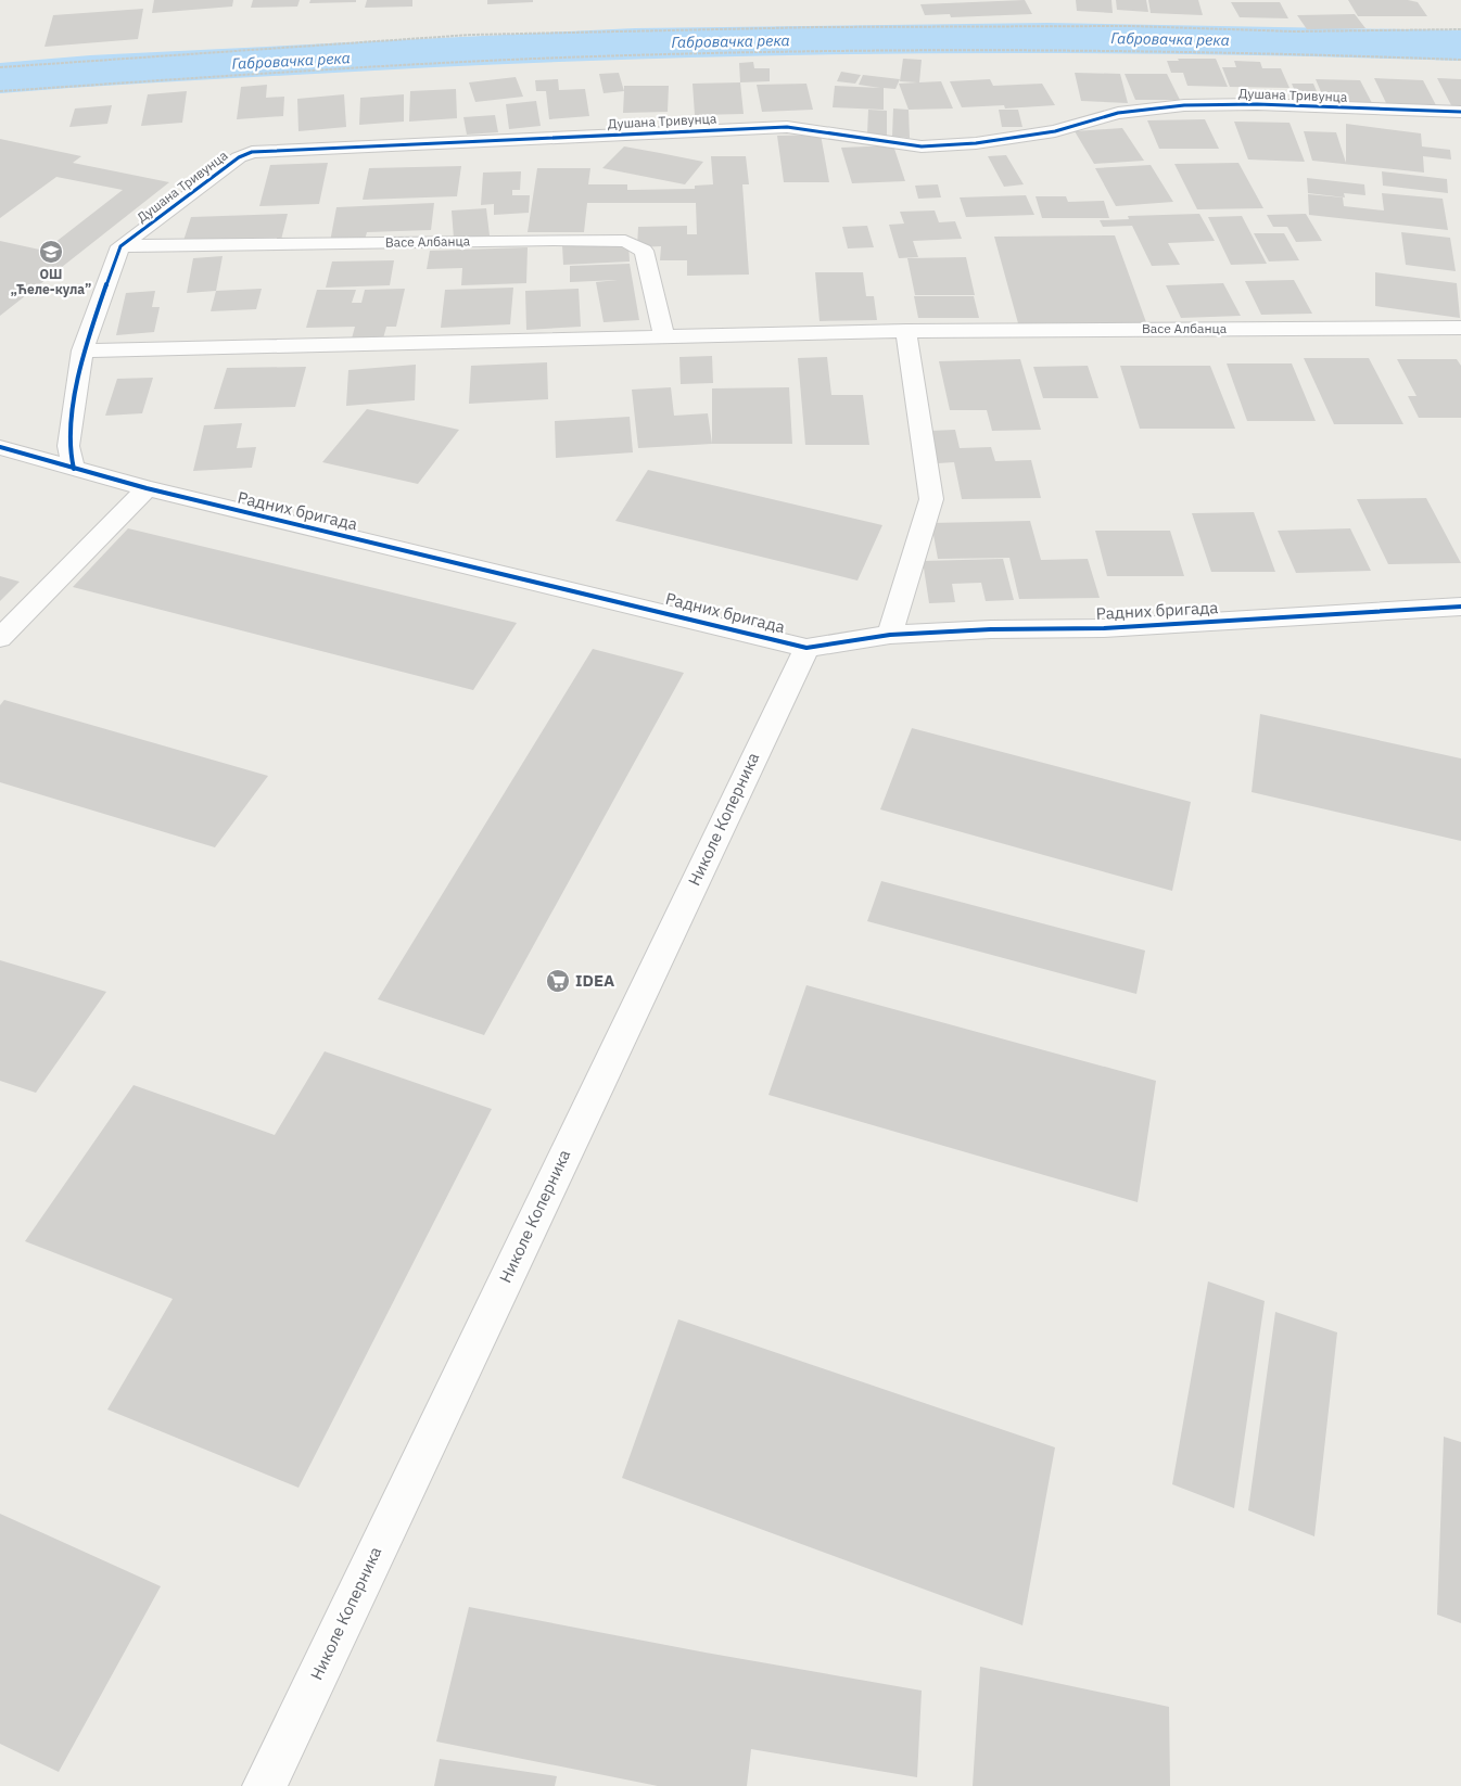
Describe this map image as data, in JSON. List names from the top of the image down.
{
  "streets": {
    "street": [
      "Душана Тривунца",
      "Васе Албанца",
      "Радних бригада",
      "Николе Коперника"
    ]
  },
  "crossings": [
    ["Душана Тривунца", "Васе Албанца"],
    ["Радних бригада", "Николе Коперника"]
  ],
  "water": ["Габровачка река"],
  "places": {
    "school or university": ["ОШ „Ћеле-кула”"],
    "supermarket": ["IDEA"]
  }
}
